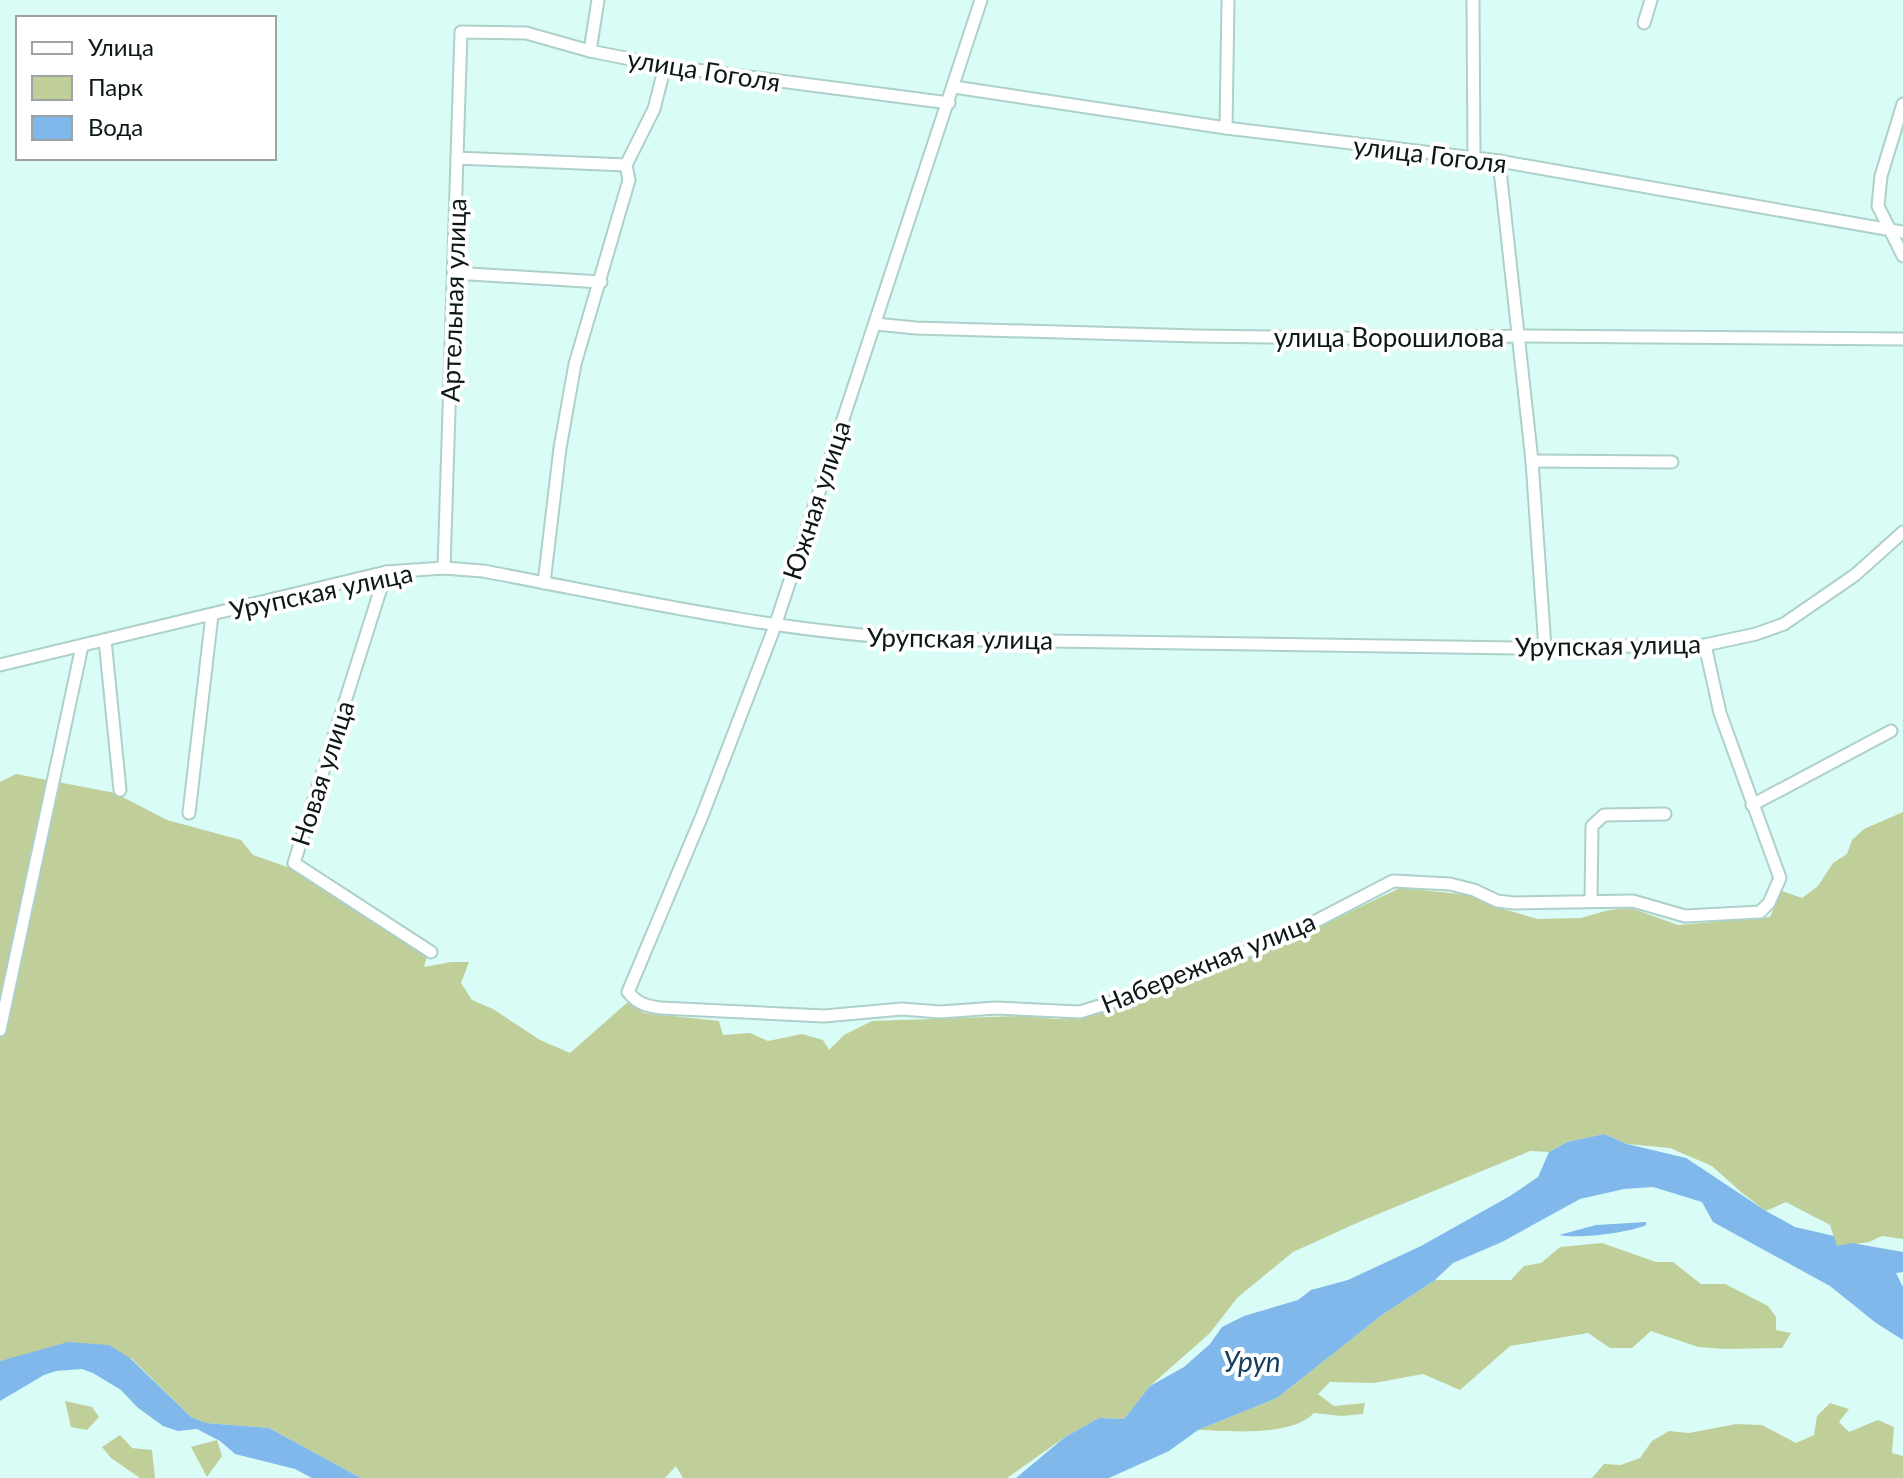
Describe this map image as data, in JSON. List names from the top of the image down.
{
  "streets": {
    "street": [
      "улица Гоголя",
      "Артельная улица",
      "улица Ворошилова",
      "Южная улица",
      "Урупская улица",
      "Новая улица",
      "Набережная улица"
    ]
  },
  "crossings": [
    ["улица Гоголя", "Артельная улица"],
    ["улица Гоголя", "Южная улица"],
    ["Артельная улица", "Урупская улица"],
    ["улица Ворошилова", "Южная улица"],
    ["Южная улица", "Урупская улица"],
    ["Южная улица", "Набережная улица"],
    ["Урупская улица", "Новая улица"]
  ],
  "water": ["Уруп"],
  "legend": ["Улица", "Парк", "Вода"]
}
